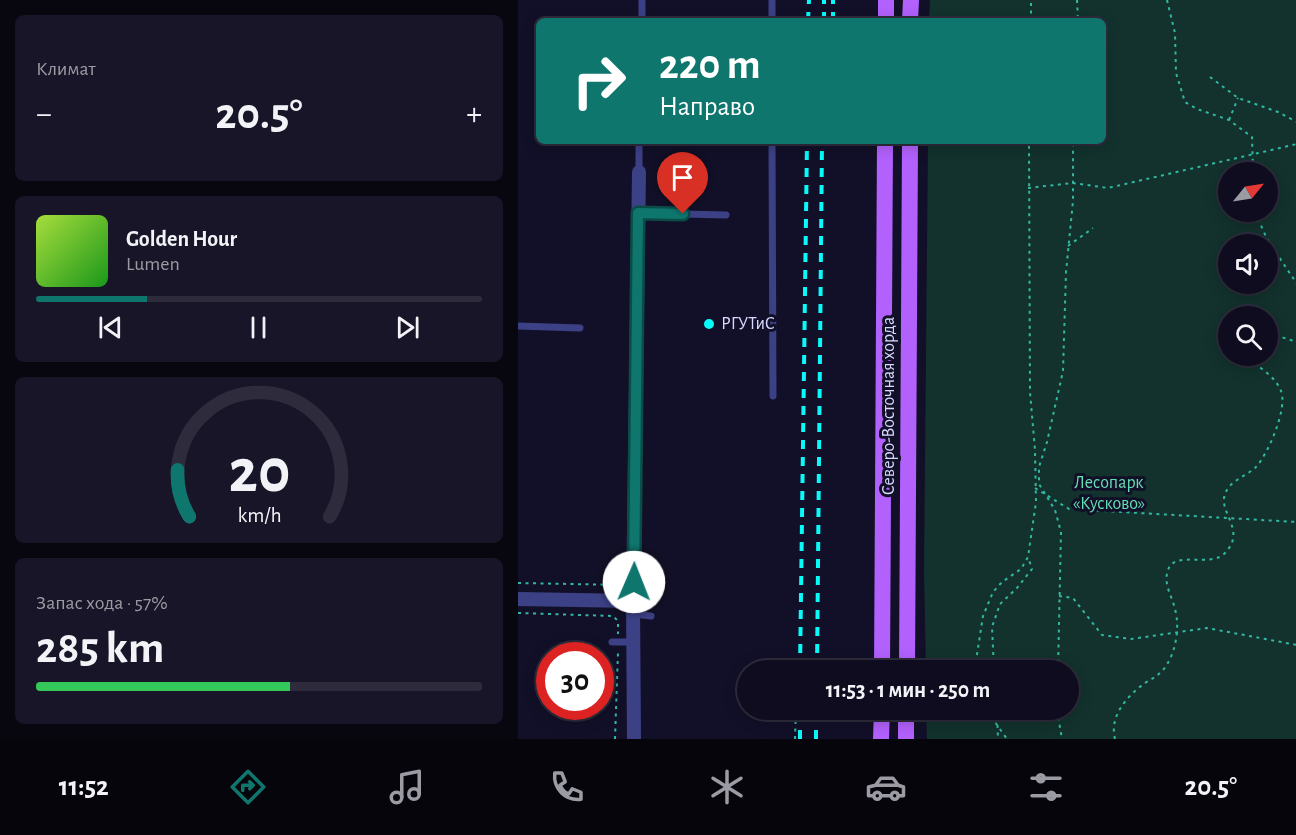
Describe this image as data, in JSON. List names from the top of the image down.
{
  "streets": {
    "main road": ["Северо-Восточная хорда"]
  },
  "parks": ["Лесопарк «Кусково»"],
  "places": ["РГУТиС"],
  "north": "top right",
  "page": {
    "tile": [
      "Климат",
      ["Запас хода · 57%", "285 km"]
    ],
    "turn": ["220 m", "Направо"],
    "heat": ["−", "20.5°", "+"],
    "song": ["Golden Hour", "Lumen"],
    "limit": "30",
    "trip": "11:53 · 1 мин · 250 m",
    "tabs": ["11:52", "20.5°"],
    "gauge": ["20", "km/h"]
  }
}
